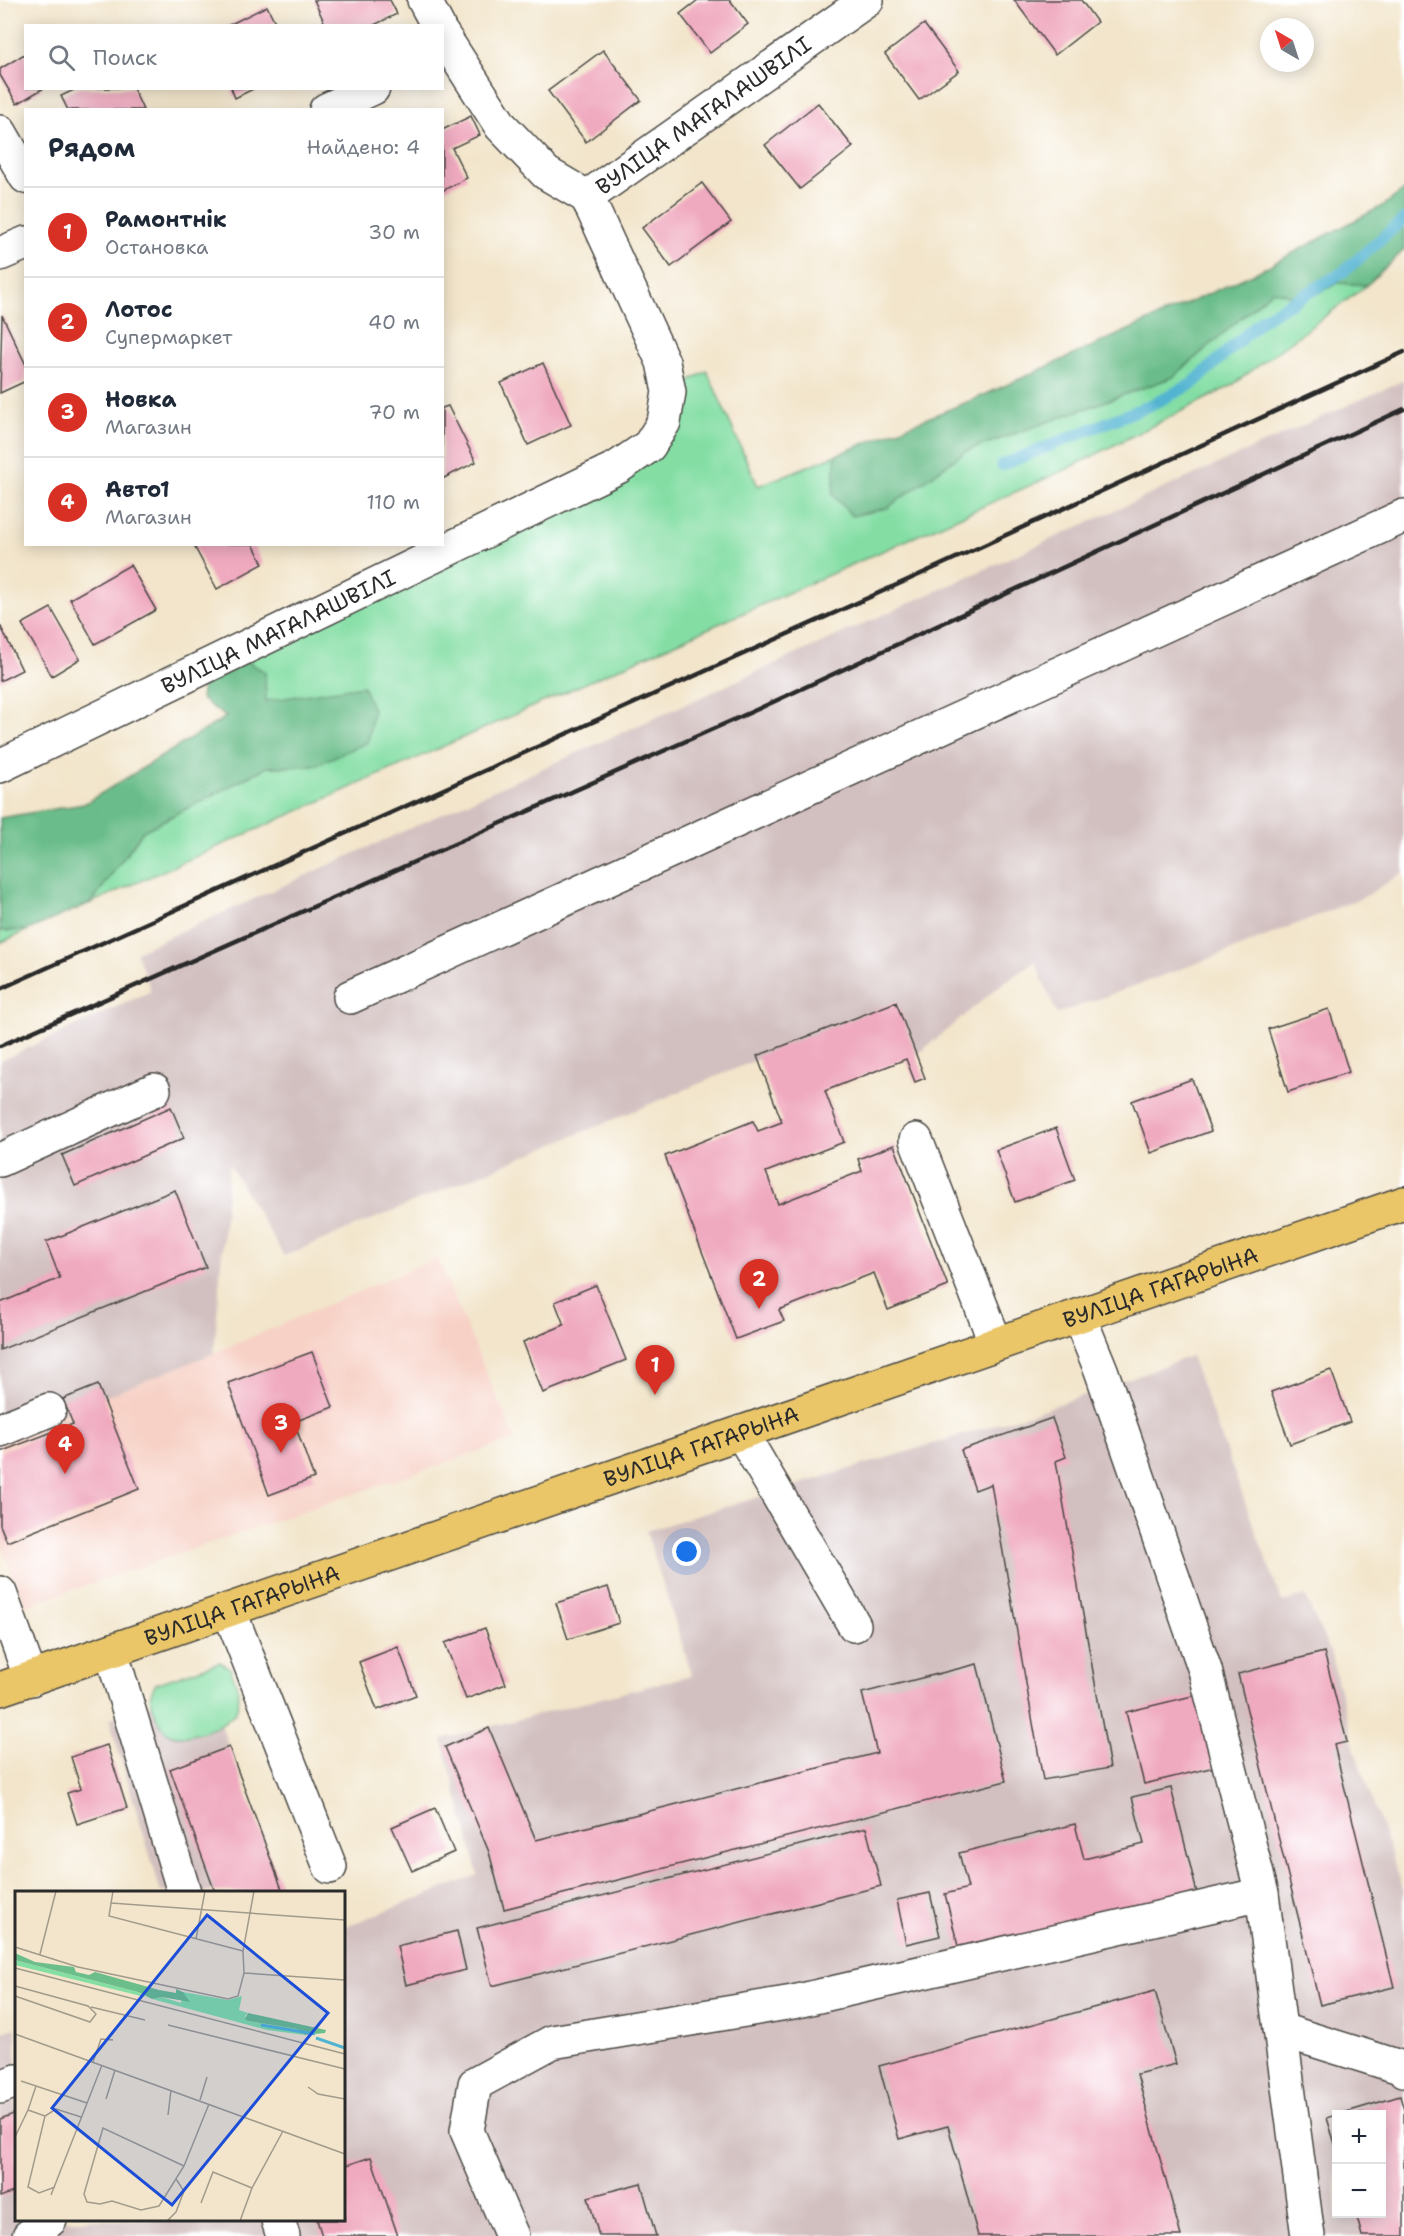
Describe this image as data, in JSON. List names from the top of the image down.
{
  "streets": {
    "main road": ["ВУЛІЦА ГАГАРЫНА"],
    "street": ["ВУЛІЦА МАГАЛАШВІЛІ"]
  },
  "north": "top left",
  "page": {
    "search": "Поиск",
    "heading": ["Рядом", "Найдено: 4"],
    "list": [
      {
        "mark": "1",
        "name": "Рамонтнік",
        "note": "Остановка",
        "value": "30 m"
      },
      {
        "mark": "2",
        "name": "Лотос",
        "note": "Супермаркет",
        "value": "40 m"
      },
      {
        "mark": "3",
        "name": "Новка",
        "note": "Магазин",
        "value": "70 m"
      },
      {
        "mark": "4",
        "name": "Авто1",
        "note": "Магазин",
        "value": "110 m"
      }
    ],
    "pins": [
      "2",
      "1",
      "3",
      "4"
    ],
    "map_buttons": ["+", "−"]
  }
}
